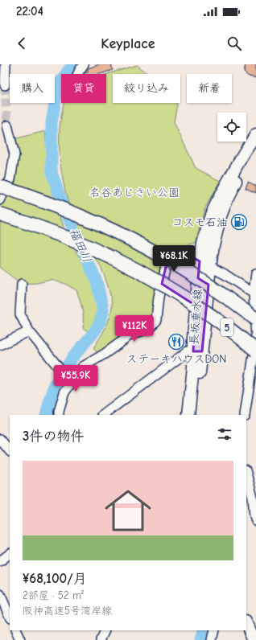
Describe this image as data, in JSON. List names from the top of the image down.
{
  "streets": {
    "highway": ["5"],
    "main road": ["長坂垂水線"]
  },
  "water": ["福田川"],
  "parks": ["名谷あじさい公園"],
  "places": {
    "fuel station": ["コスモ石油"],
    "restaurant": ["ステーキハウスDON"]
  },
  "page": {
    "status": "22:04",
    "header": "Keyplace",
    "chip": [
      "購入",
      "賃貸",
      "絞り込み",
      "新着"
    ],
    "price": ["¥68.1K", "¥112K", "¥55.9K"],
    "heading": "3件の物件",
    "list": [
      {
        "name": "¥68,100/月",
        "note": "2部屋 · 52 m² · 阪神高速5号湾岸線"
      }
    ]
  }
}
